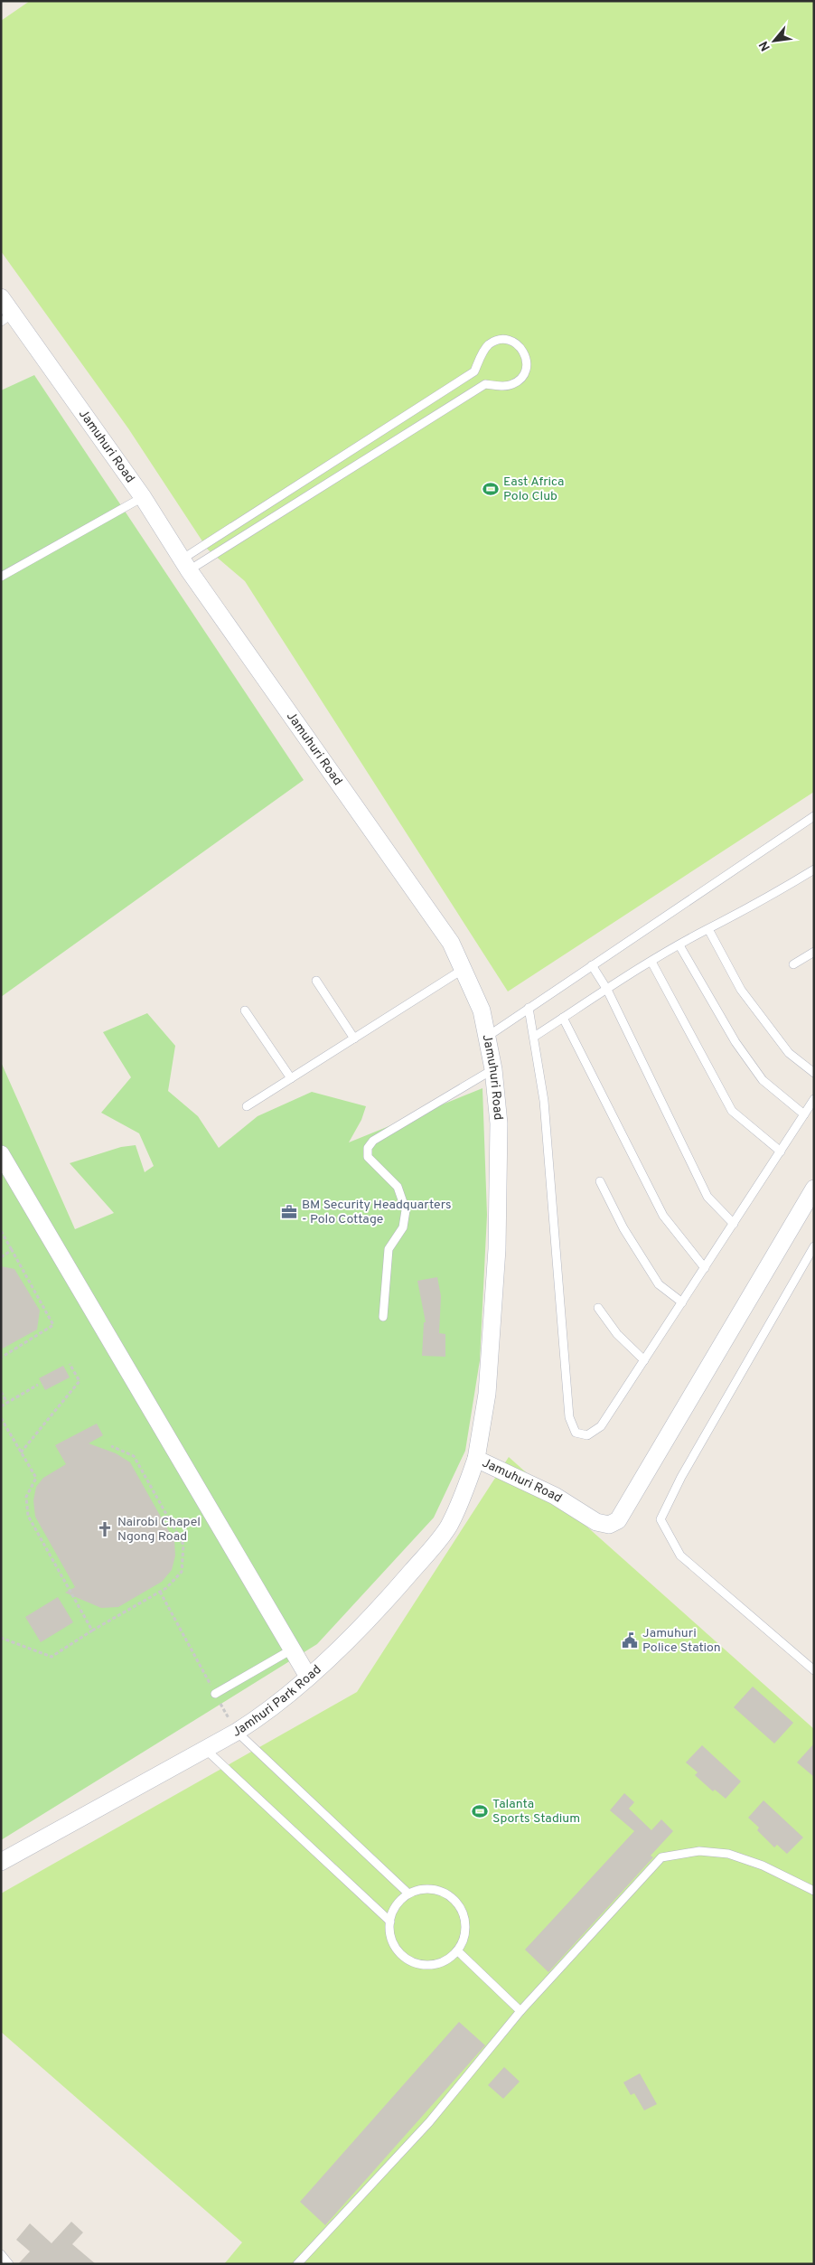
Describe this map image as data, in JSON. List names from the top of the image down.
{
  "streets": {
    "street": ["Jamuhuri Road", "Jamhuri Park Road"]
  },
  "crossings": [
    ["Jamuhuri Road", "Jamhuri Park Road"]
  ],
  "places": {
    "sports": ["East Africa Polo Club", "Talanta Sports Stadium"],
    "office": ["BM Security Headquarters - Polo Cottage"],
    "church": ["Nairobi Chapel Ngong Road"],
    "public building": ["Jamuhuri Police Station"]
  },
  "north": "bottom left"
}
